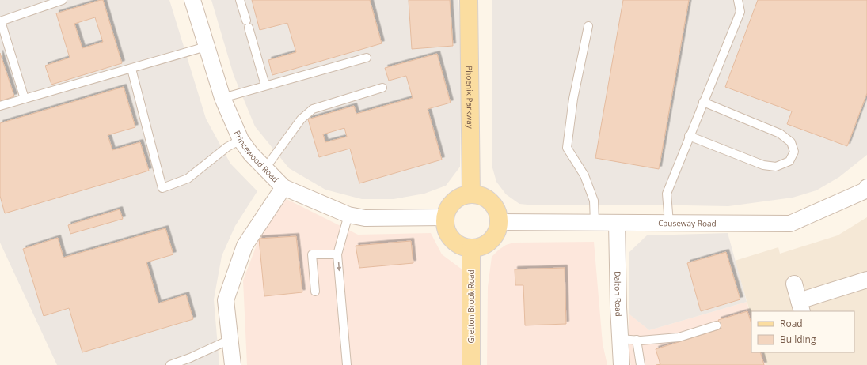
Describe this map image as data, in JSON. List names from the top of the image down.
{
  "streets": {
    "main road": ["Phoenix Parkway", "Gretton Brook Road"],
    "street": ["Princewood Road", "Causeway Road", "Dalton Road"]
  },
  "crossings": [
    ["Phoenix Parkway", "Princewood Road"],
    ["Phoenix Parkway", "Causeway Road"],
    ["Phoenix Parkway", "Gretton Brook Road"],
    ["Princewood Road", "Causeway Road"],
    ["Princewood Road", "Gretton Brook Road"],
    ["Causeway Road", "Dalton Road"],
    ["Causeway Road", "Gretton Brook Road"]
  ],
  "legend": ["Road", "Building"]
}
